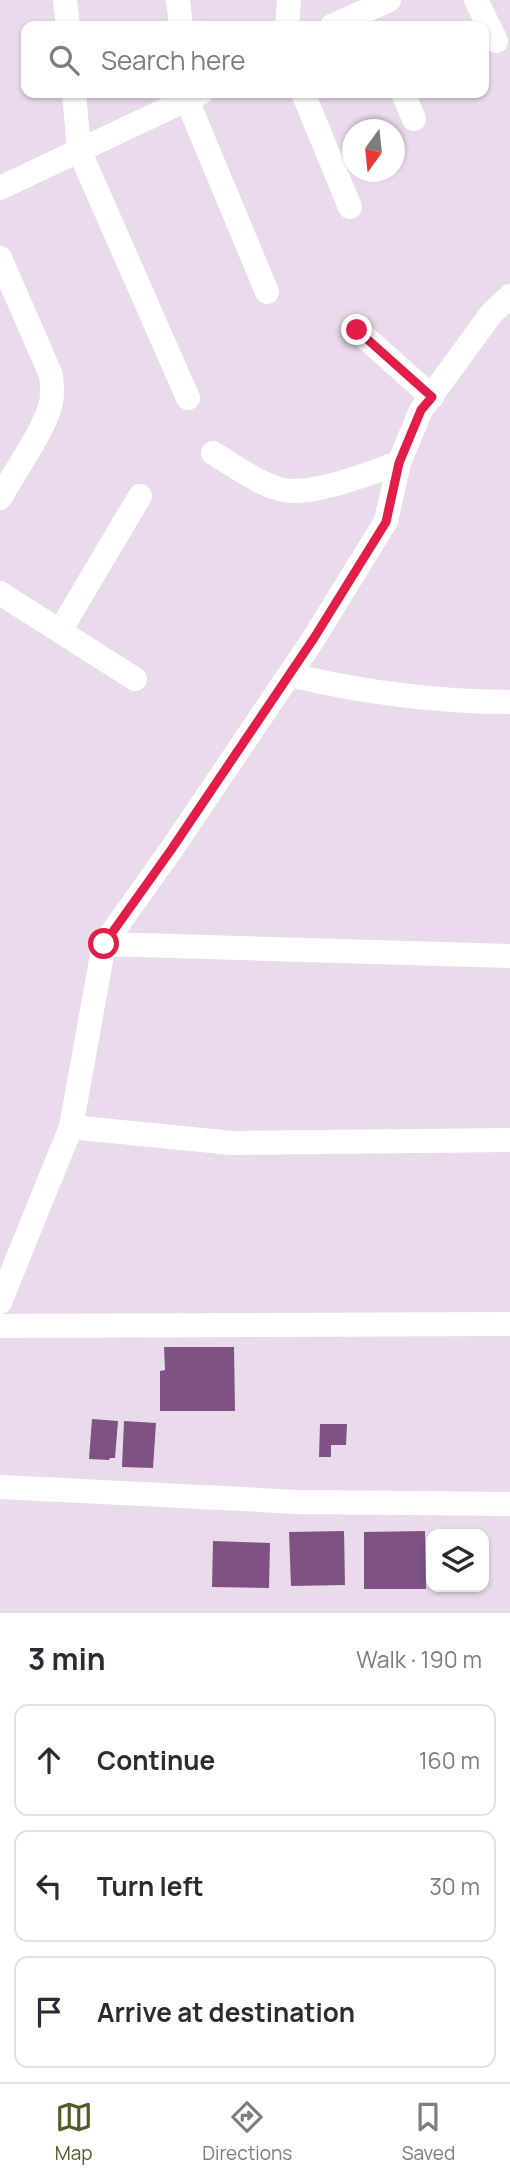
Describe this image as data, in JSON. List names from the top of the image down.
{
  "north": "bottom",
  "page": {
    "search": "Search here",
    "heading": ["3 min", "Walk · 190 m"],
    "list": [
      ["Continue", "160 m"],
      ["Turn left", "30 m"],
      "Arrive at destination"
    ],
    "nav": ["Map", "Directions", "Saved"]
  }
}
